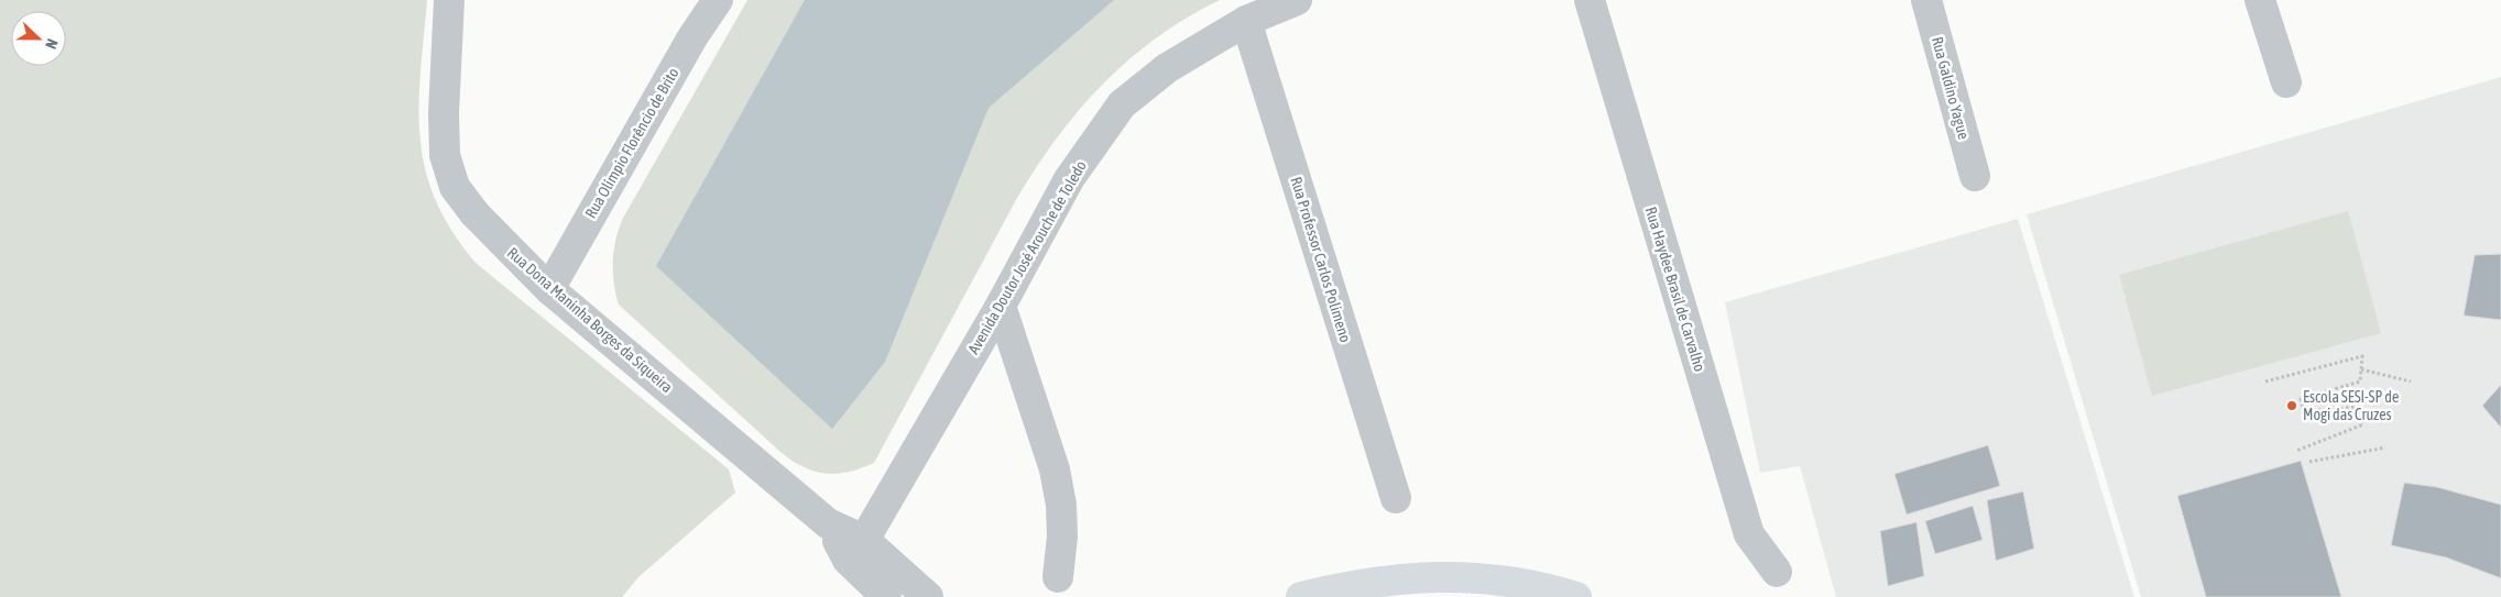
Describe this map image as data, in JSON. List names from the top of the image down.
{
  "streets": {
    "street": [
      "Rua Galdino Yague",
      "Rua Olímpio Florêncio de Brito",
      "Avenida Doutor José Arouche de Toledo",
      "Rua Professor Carlos Polimeno",
      "Rua Haydee Brasil de Carvalho",
      "Rua Dona Maninha Borges da Siqueira"
    ]
  },
  "crossings": [
    ["Rua Olímpio Florêncio de Brito", "Rua Dona Maninha Borges da Siqueira"],
    ["Avenida Doutor José Arouche de Toledo", "Rua Professor Carlos Polimeno"],
    ["Avenida Doutor José Arouche de Toledo", "Rua Dona Maninha Borges da Siqueira"]
  ],
  "places": ["Escola SESI-SP de Mogi das Cruzes"],
  "north": "right"
}
